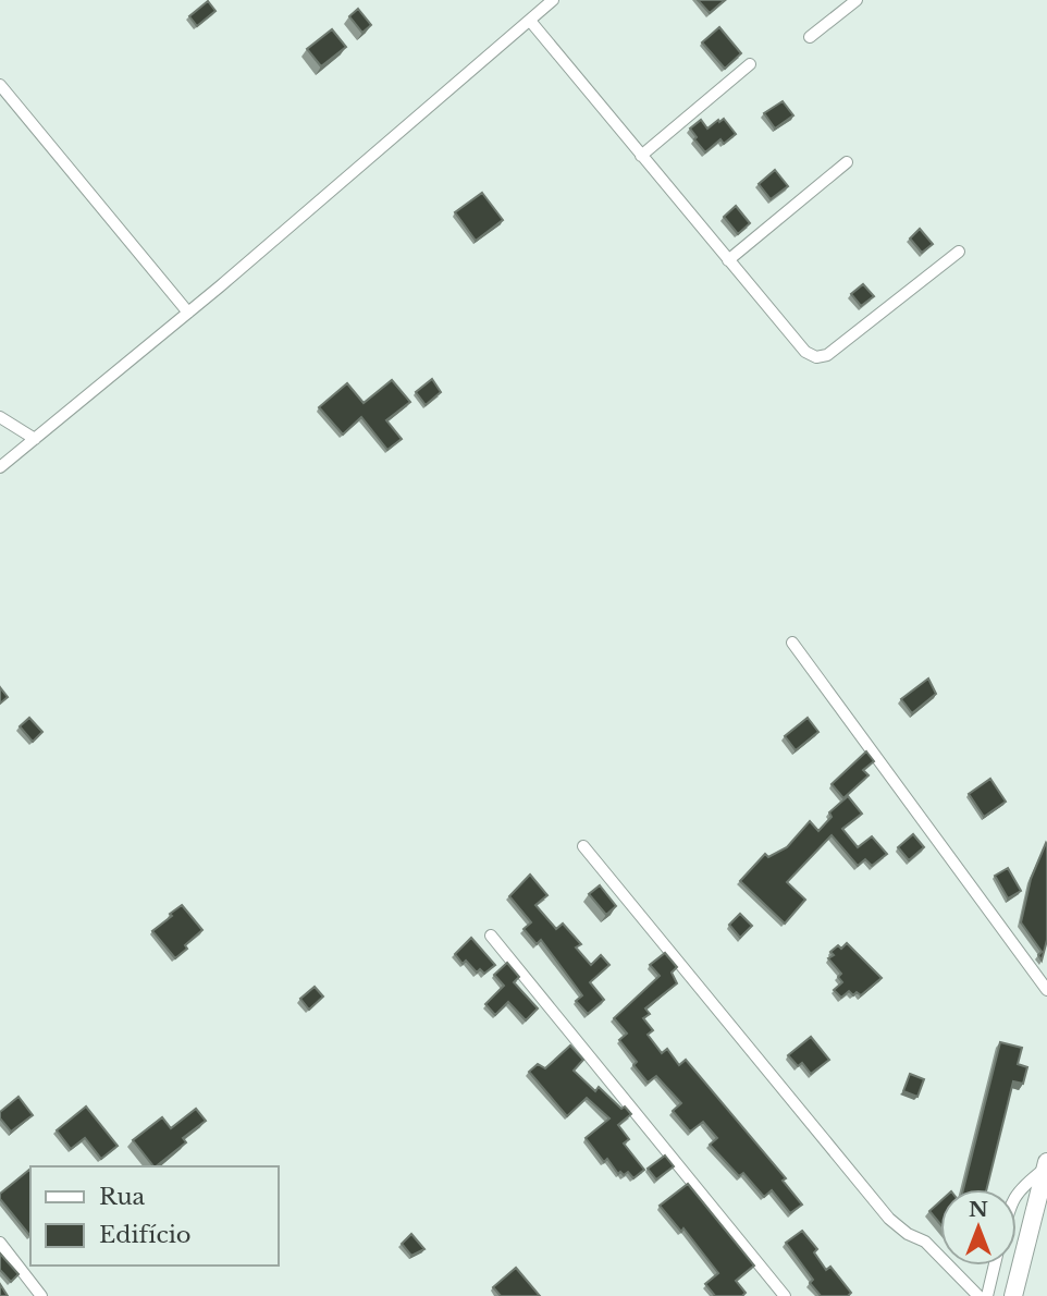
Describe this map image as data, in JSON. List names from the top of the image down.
{
  "legend": ["Rua", "Edifício"],
  "north": "top"
}
